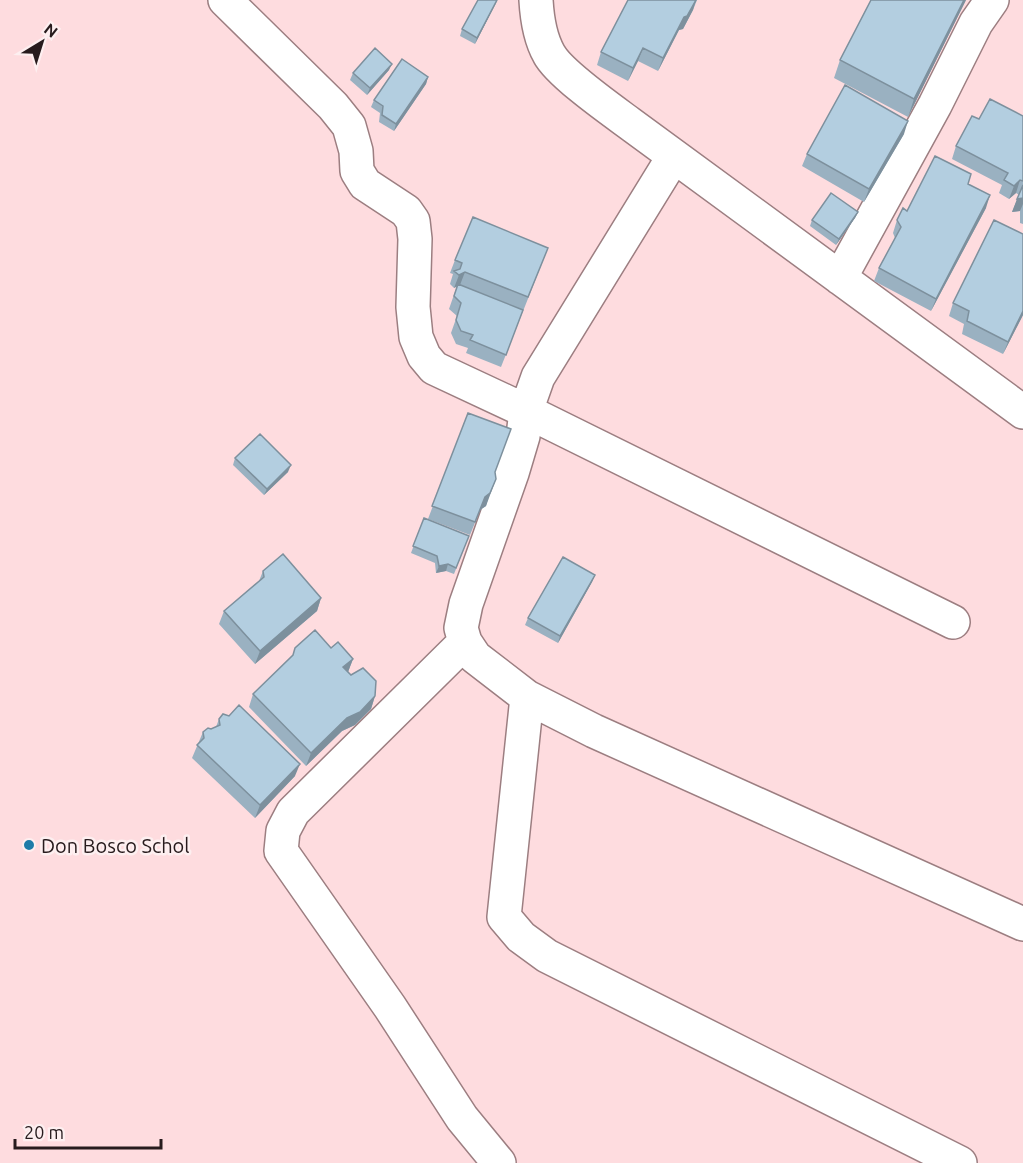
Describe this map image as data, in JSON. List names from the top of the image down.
{
  "places": ["Don Bosco Schol"],
  "scale_bar": "20 m",
  "north": "top right"
}
